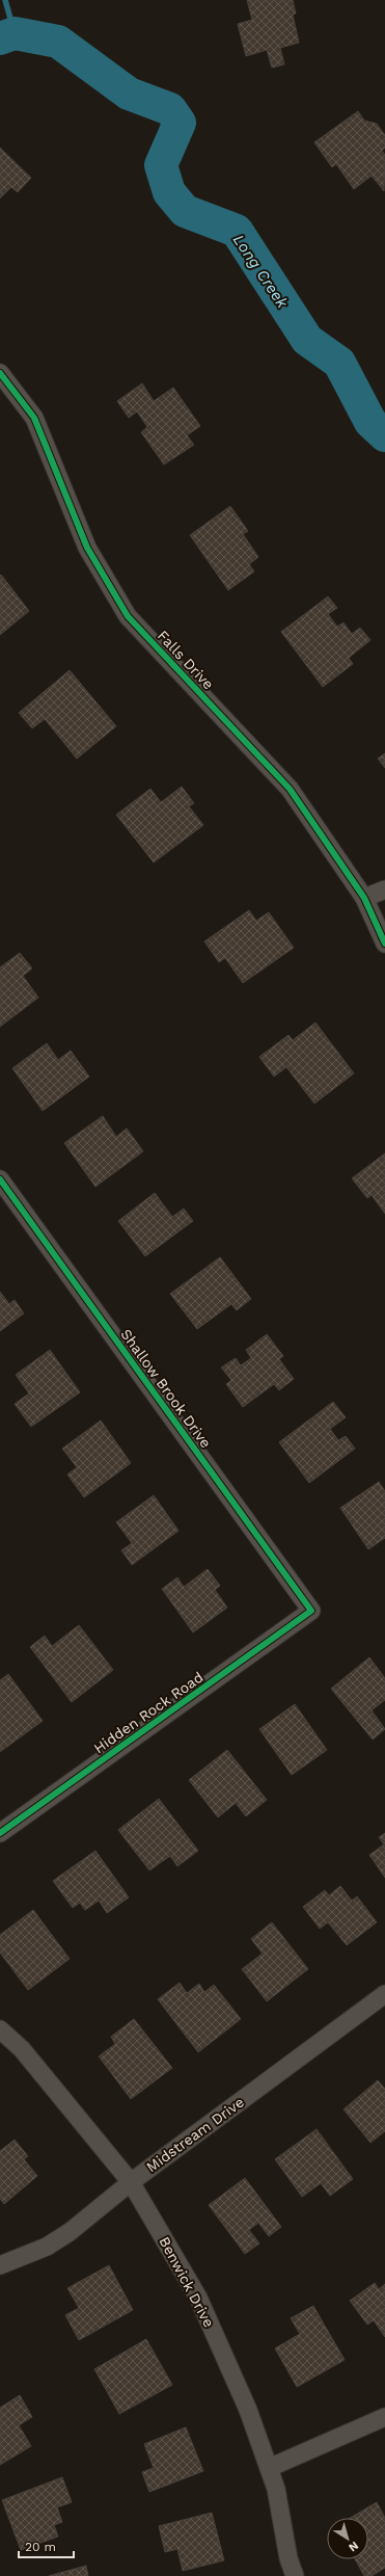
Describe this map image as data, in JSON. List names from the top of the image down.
{
  "streets": {
    "street": [
      "Falls Drive",
      "Shallow Brook Drive",
      "Hidden Rock Road",
      "Midstream Drive",
      "Benwick Drive"
    ]
  },
  "crossings": [
    ["Shallow Brook Drive", "Hidden Rock Road"],
    ["Midstream Drive", "Benwick Drive"]
  ],
  "water": ["Long Creek"],
  "scale_bar": "20 m",
  "north": "bottom right"
}
